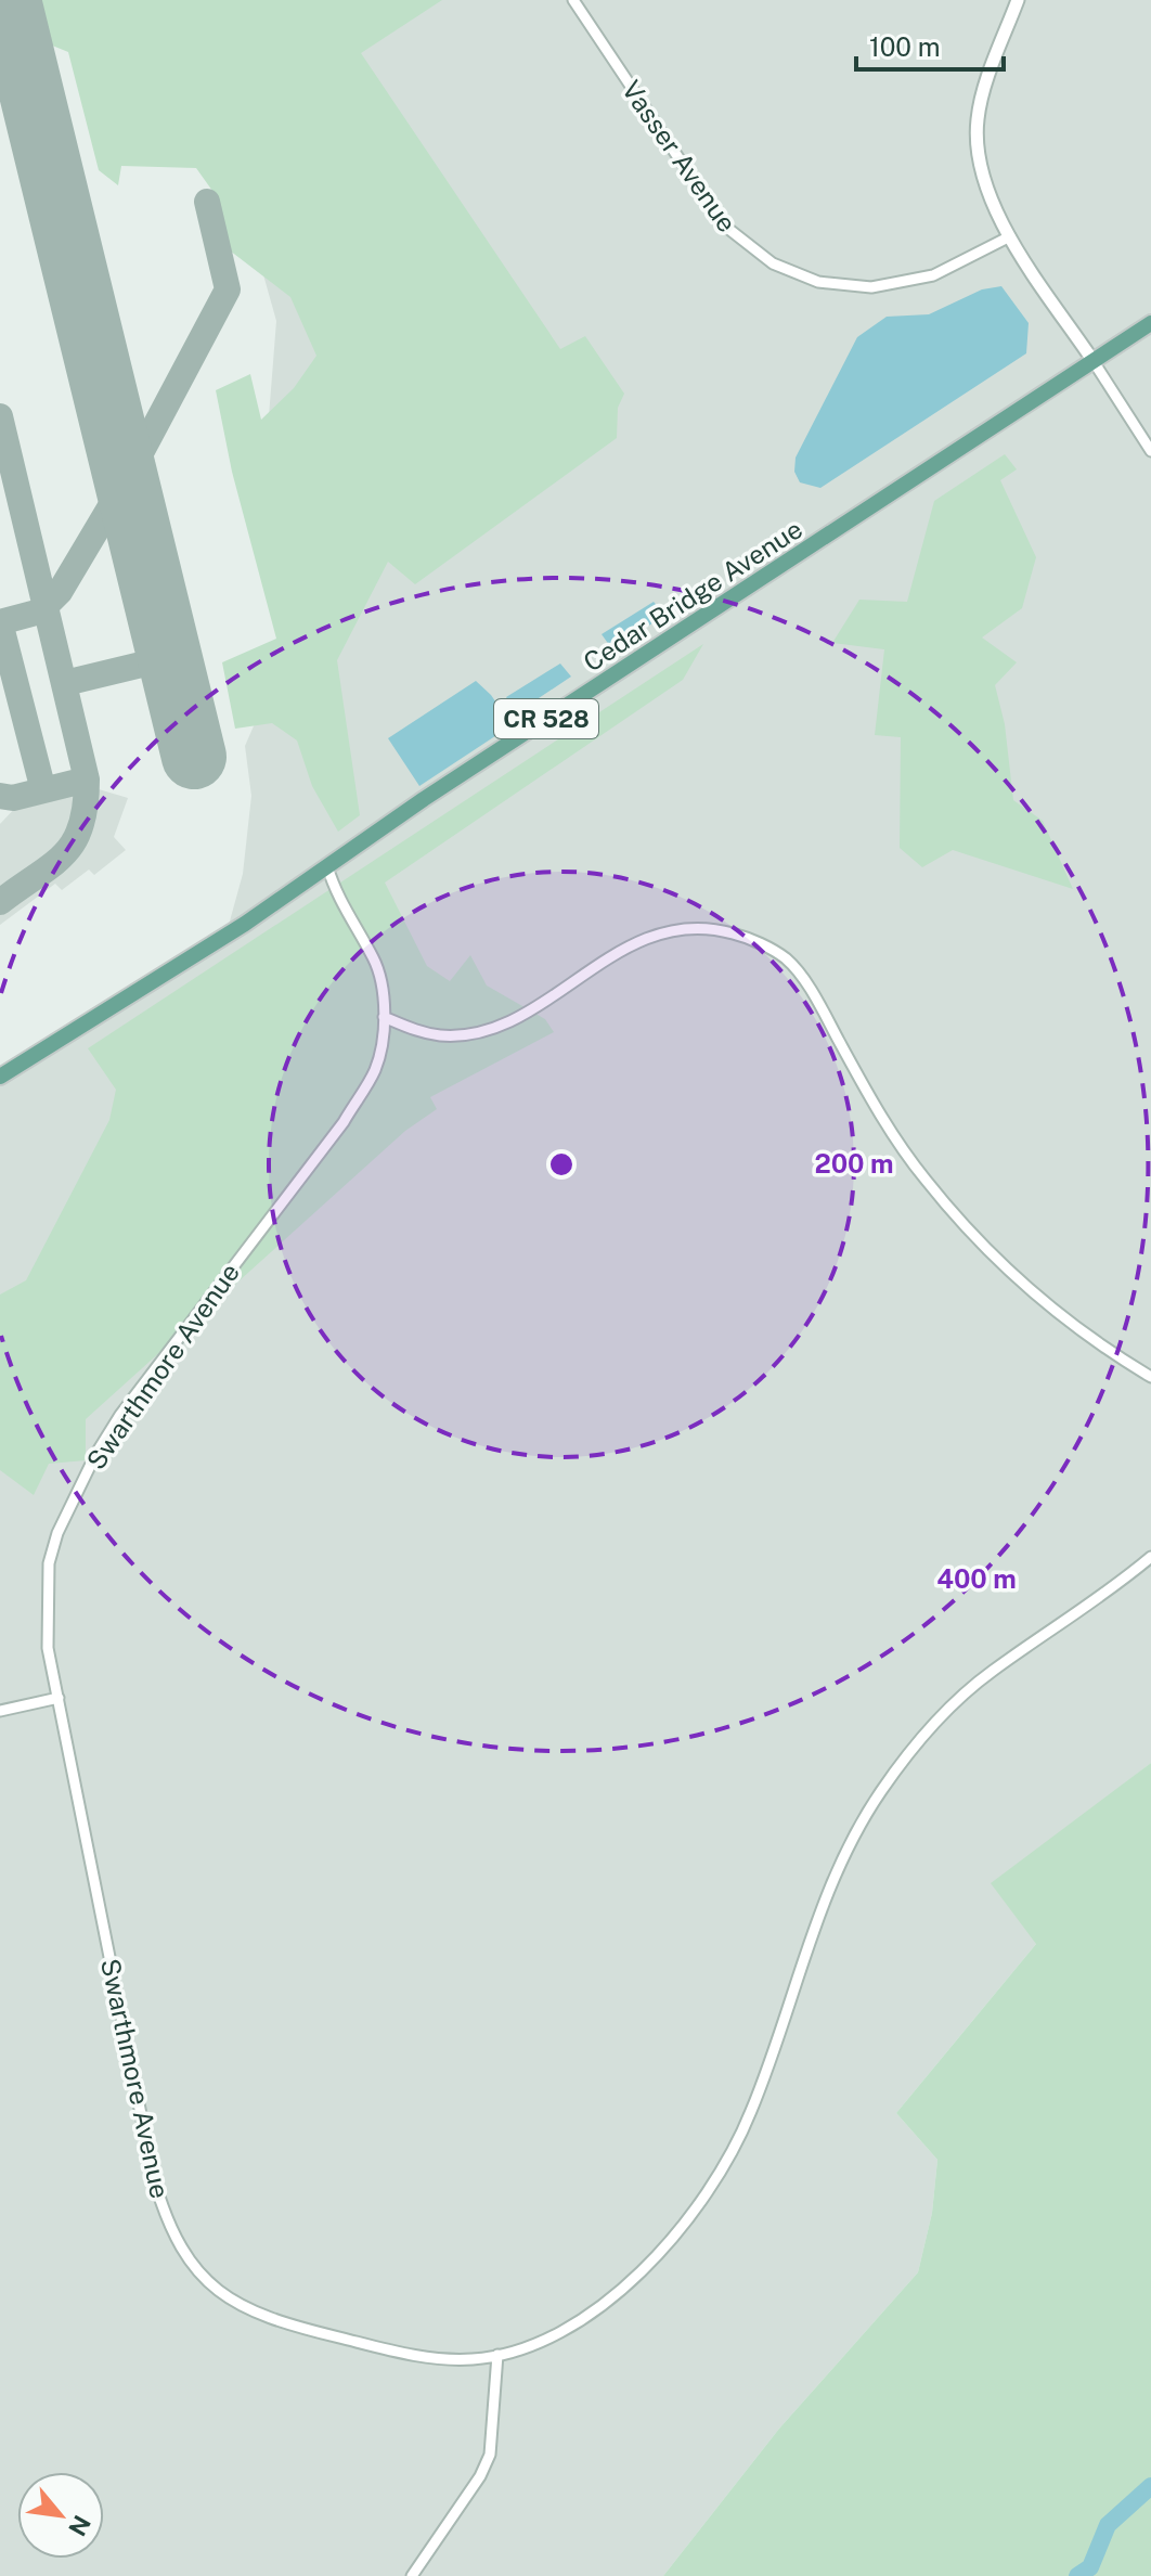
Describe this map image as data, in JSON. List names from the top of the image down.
{
  "streets": {
    "main road": ["Cedar Bridge Avenue", "CR 528"],
    "street": ["Vasser Avenue", "Swarthmore Avenue"]
  },
  "crossings": [
    ["Cedar Bridge Avenue", "Swarthmore Avenue"]
  ],
  "scale_bar": "100 m",
  "north": "bottom right",
  "rings": ["200 m", "400 m"]
}
